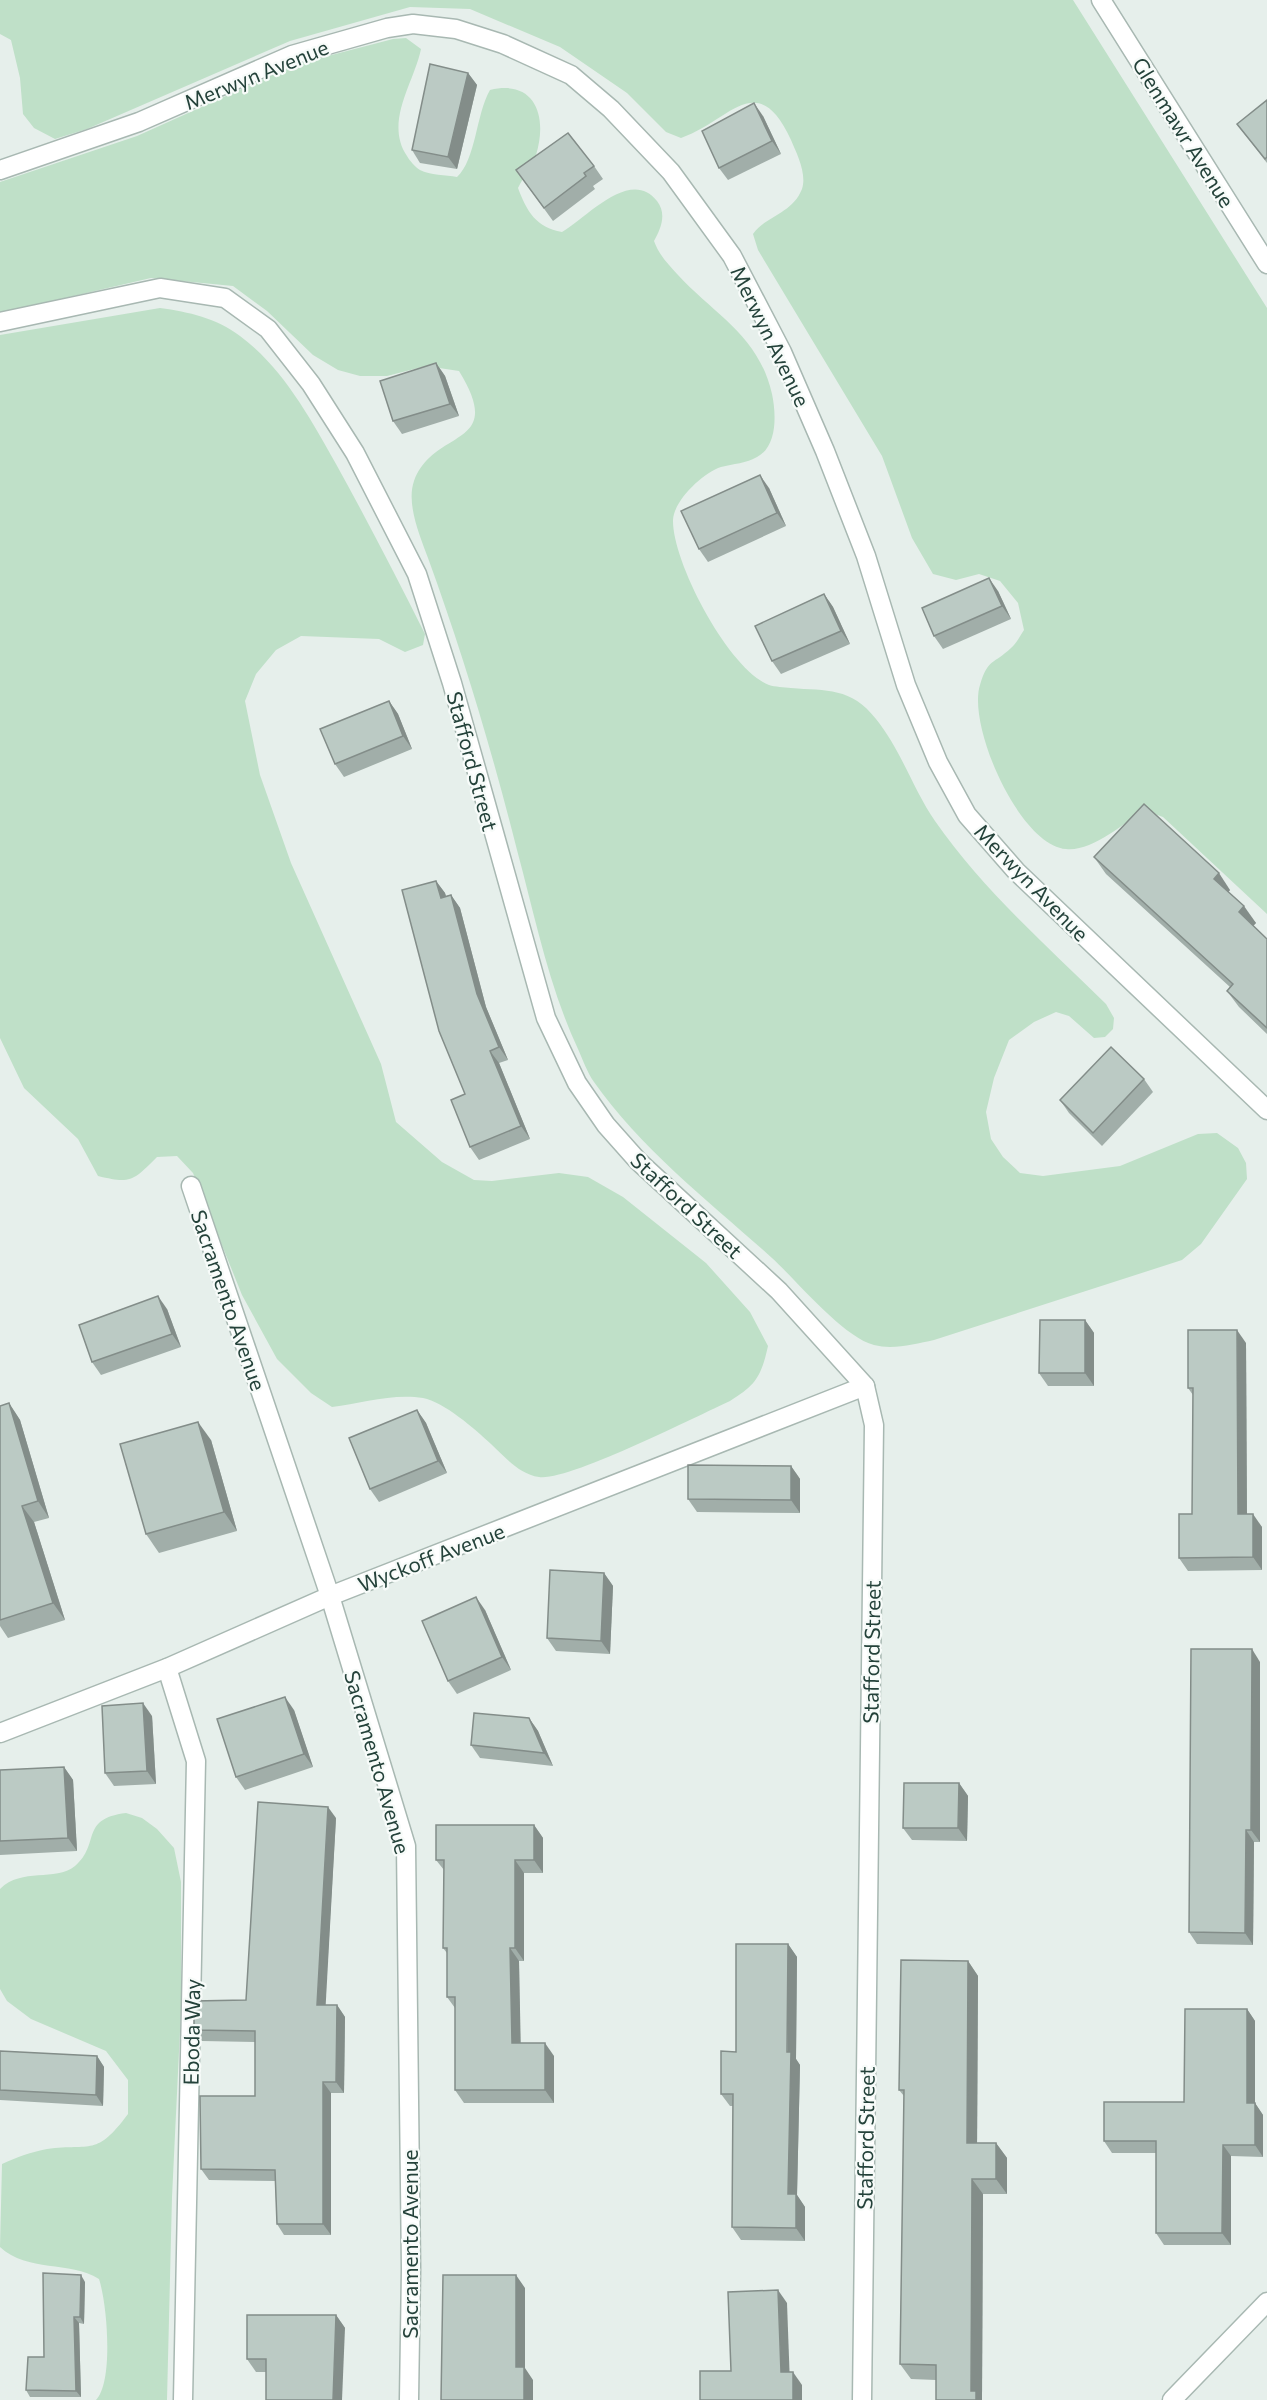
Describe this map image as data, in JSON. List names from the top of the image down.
{
  "streets": {
    "street": [
      "Merwyn Avenue",
      "Glenmawr Avenue",
      "Stafford Street",
      "Sacramento Avenue",
      "Wyckoff Avenue",
      "Eboda Way"
    ]
  },
  "crossings": [
    ["Stafford Street", "Wyckoff Avenue"],
    ["Sacramento Avenue", "Wyckoff Avenue"],
    ["Wyckoff Avenue", "Eboda Way"]
  ]
}
